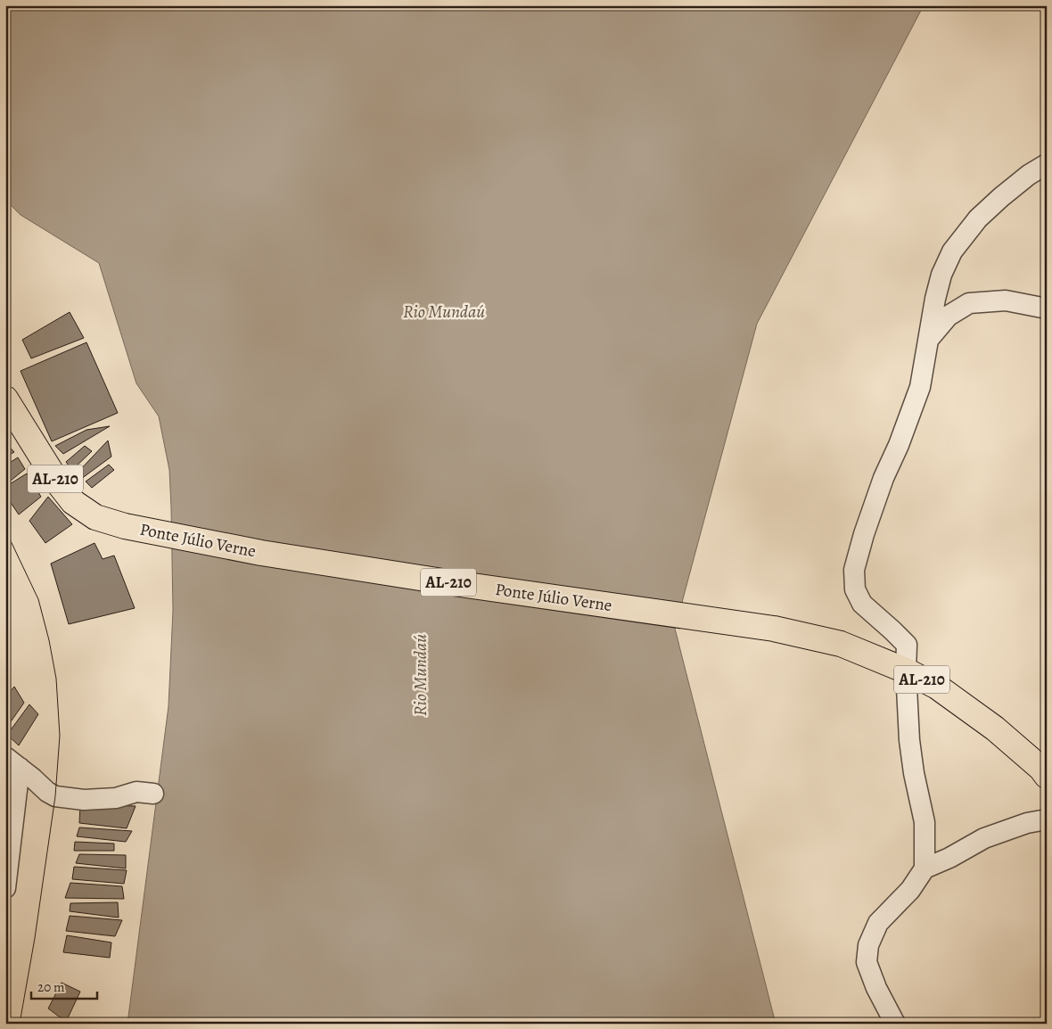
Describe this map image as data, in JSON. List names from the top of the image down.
{
  "streets": {
    "main road": ["AL-210", "Ponte Júlio Verne"]
  },
  "crossings": [
    ["AL-210", "Ponte Júlio Verne"]
  ],
  "water": ["Rio Mundaú"],
  "scale_bar": "20 m"
}
